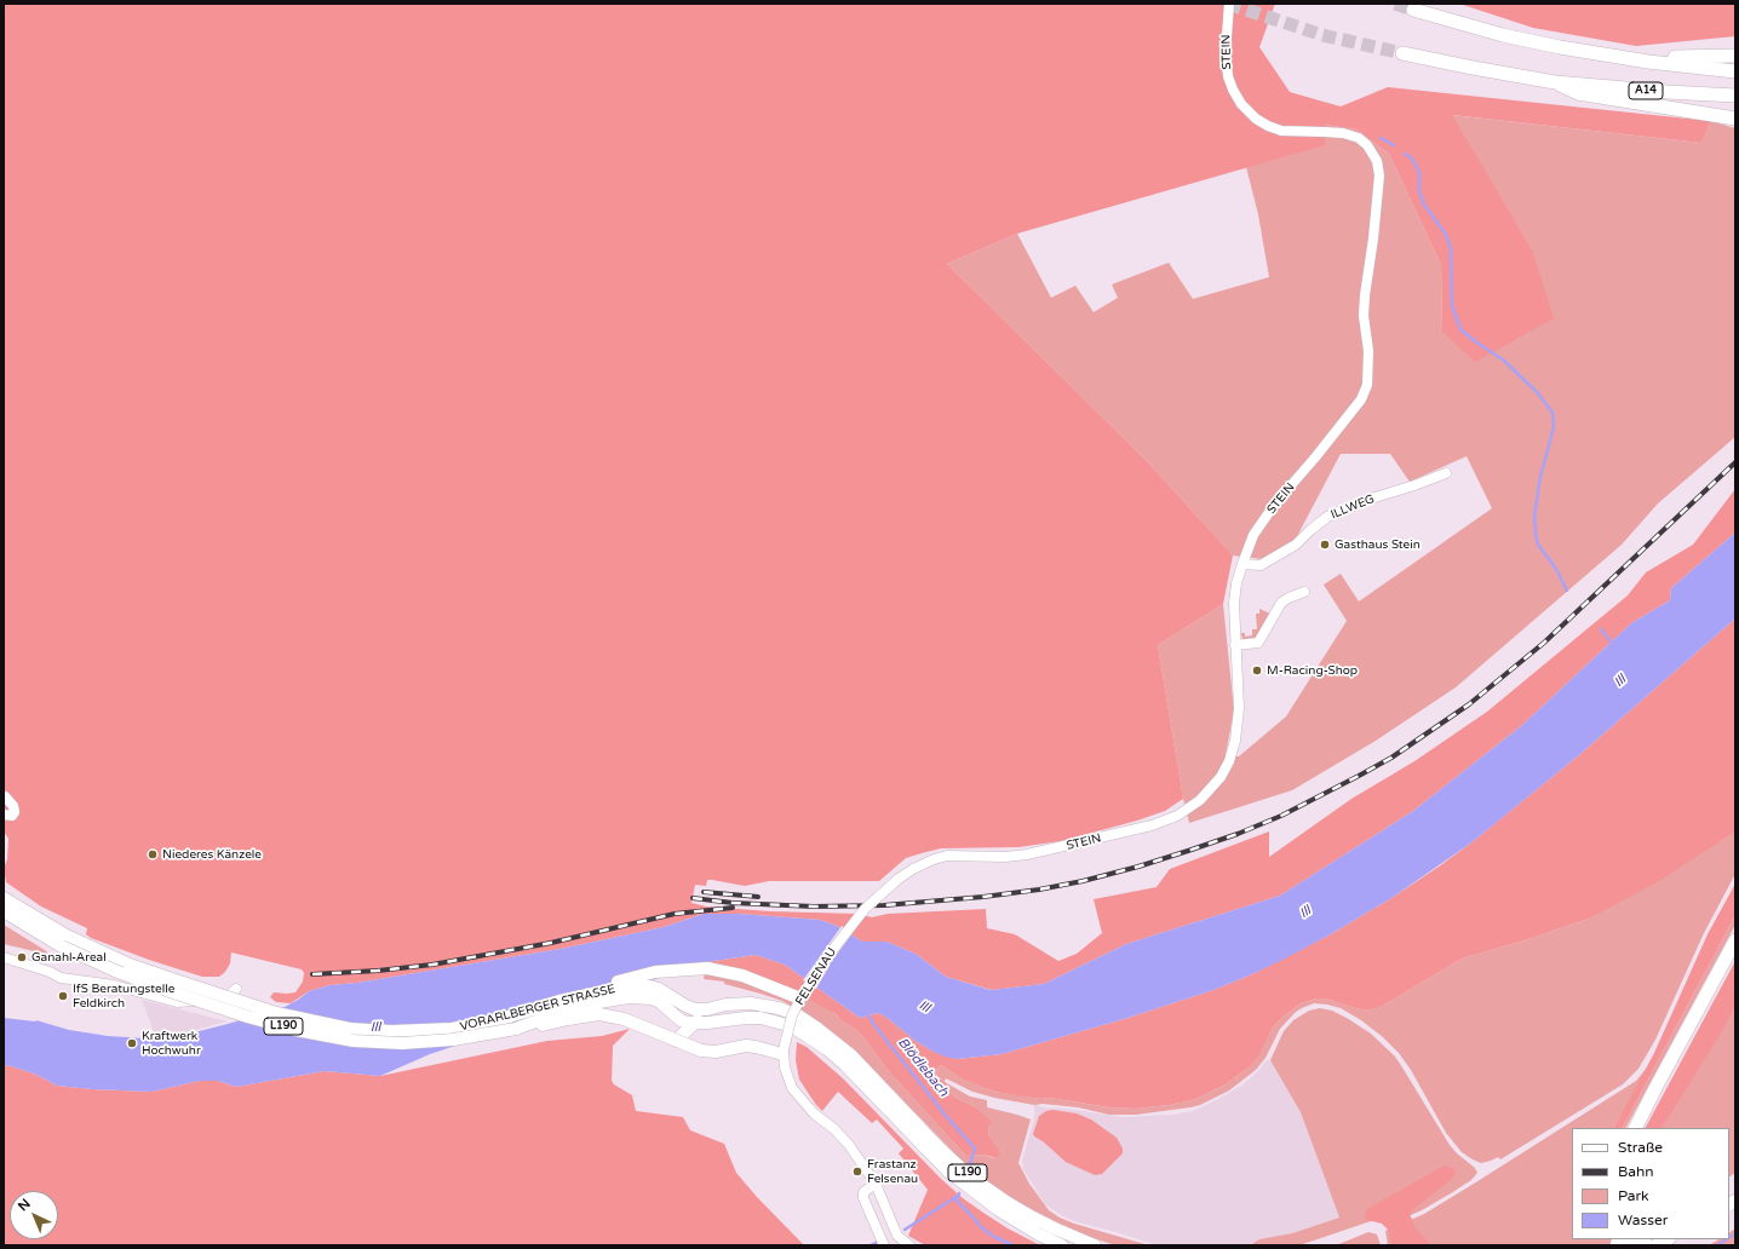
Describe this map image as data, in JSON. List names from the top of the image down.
{
  "streets": {
    "highway": ["A14"],
    "main road": ["VORARLBERGER STRASSE", "L190"],
    "street": ["STEIN", "ILLWEG", "FELSENAU"]
  },
  "crossings": [
    ["STEIN", "ILLWEG"],
    ["STEIN", "FELSENAU"],
    ["VORARLBERGER STRASSE", "L190"]
  ],
  "water": ["Ill", "Blödlebach"],
  "places": [
    "Gasthaus Stein",
    "M-Racing-Shop",
    "Niederes Känzele",
    "Ganahl-Areal",
    "IfS Beratungstelle Feldkirch",
    "Kraftwerk Hochwuhr",
    "Frastanz Felsenau"
  ],
  "legend": [
    "Straße",
    "Bahn",
    "Park",
    "Wasser"
  ],
  "north": "top left"
}
